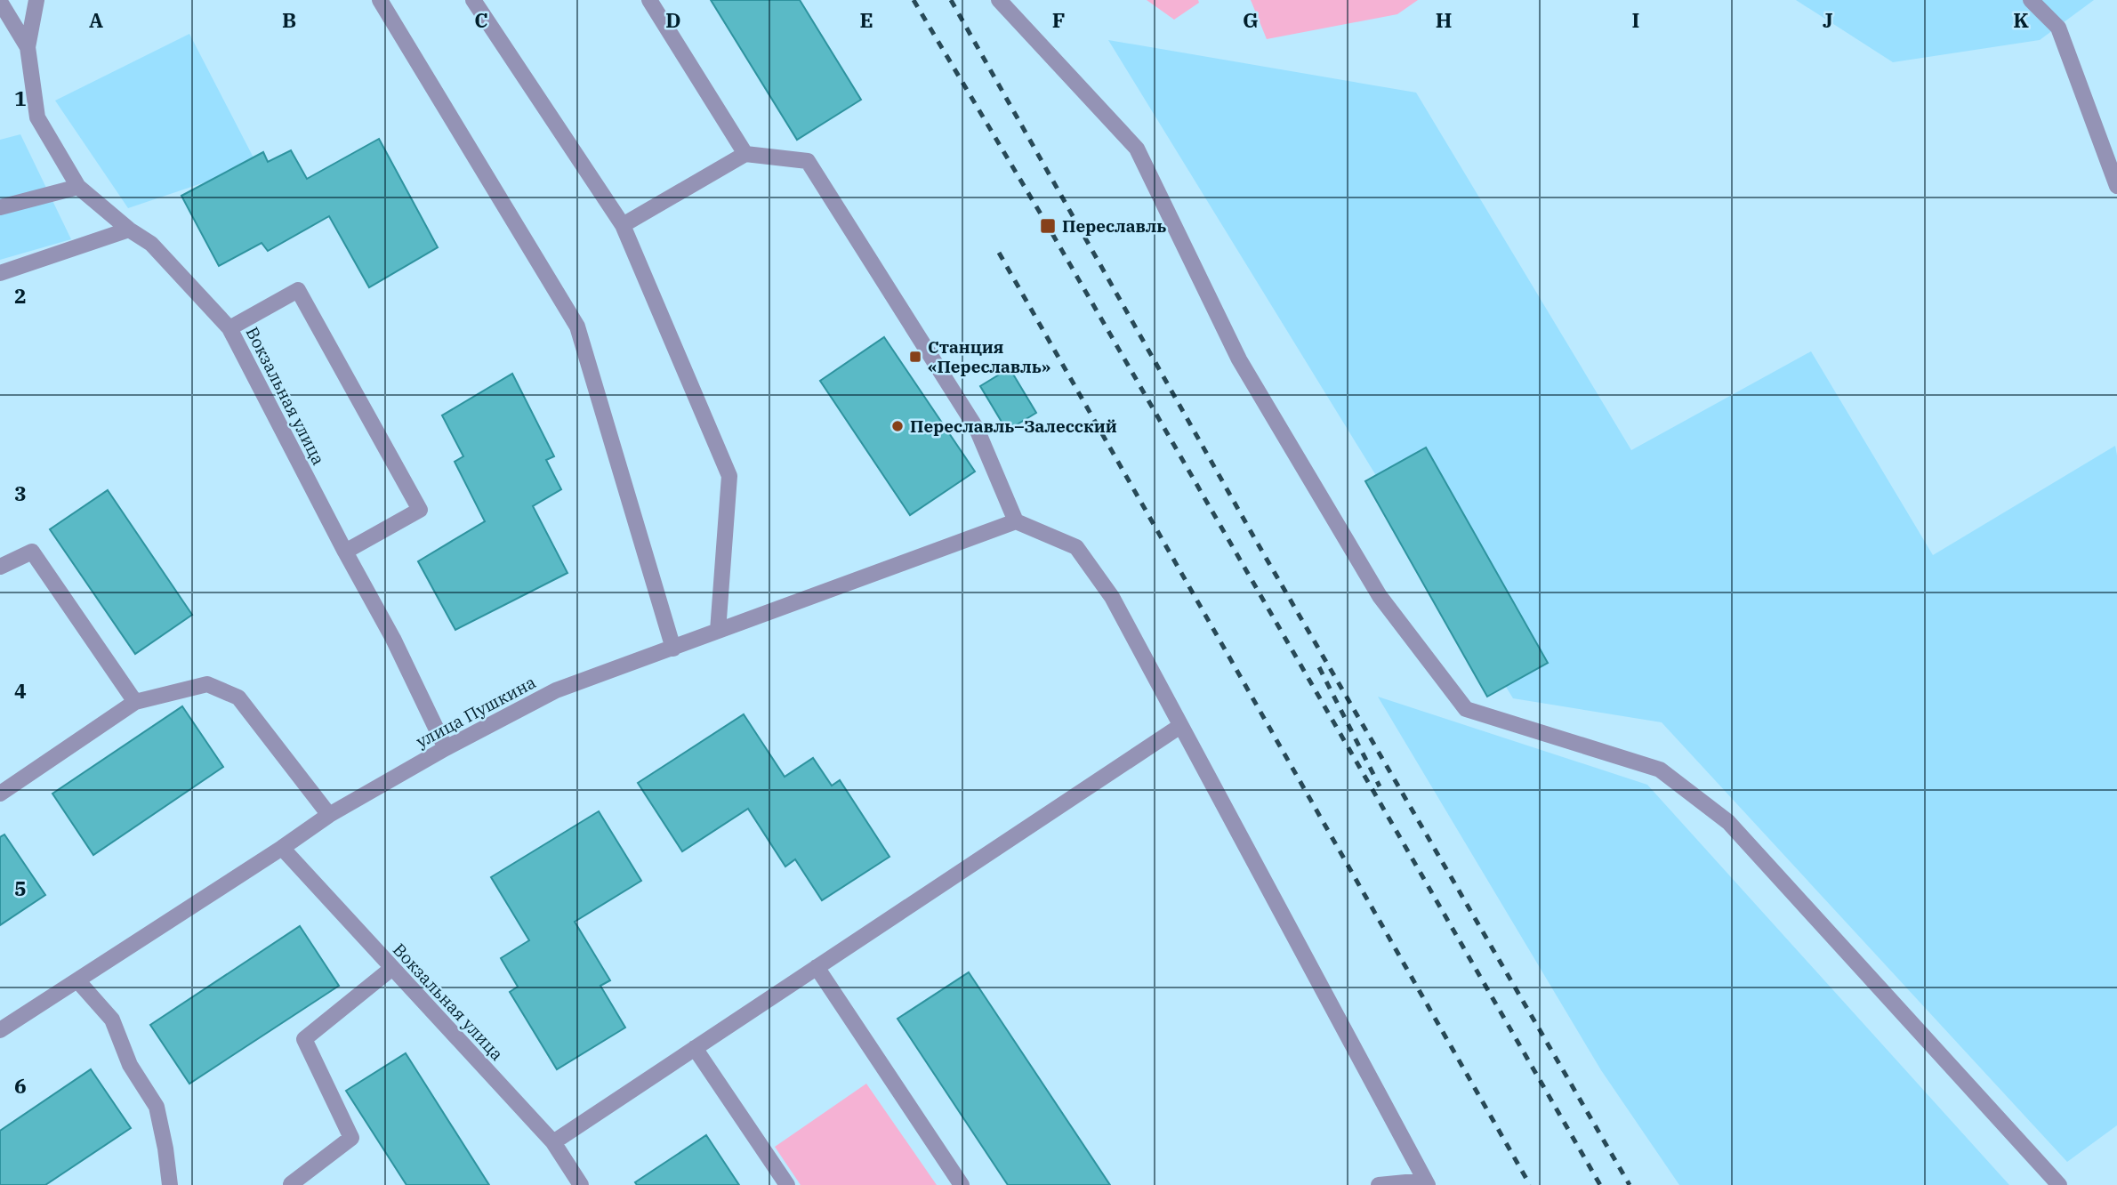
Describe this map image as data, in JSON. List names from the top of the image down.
{
  "streets": {
    "street": ["Вокзальная улица", "улица Пушкина"]
  },
  "crossings": [
    ["Вокзальная улица", "улица Пушкина"]
  ],
  "places": {
    "transit": ["Переславль", "Станция «Переславль»"],
    "other": ["Переславль–Залесский"]
  },
  "grid": {
    "columns": [
      "A",
      "B",
      "C",
      "D",
      "E",
      "F",
      "G",
      "H",
      "I",
      "J",
      "K"
    ],
    "rows": [
      "1",
      "2",
      "3",
      "4",
      "5",
      "6"
    ]
  }
}
